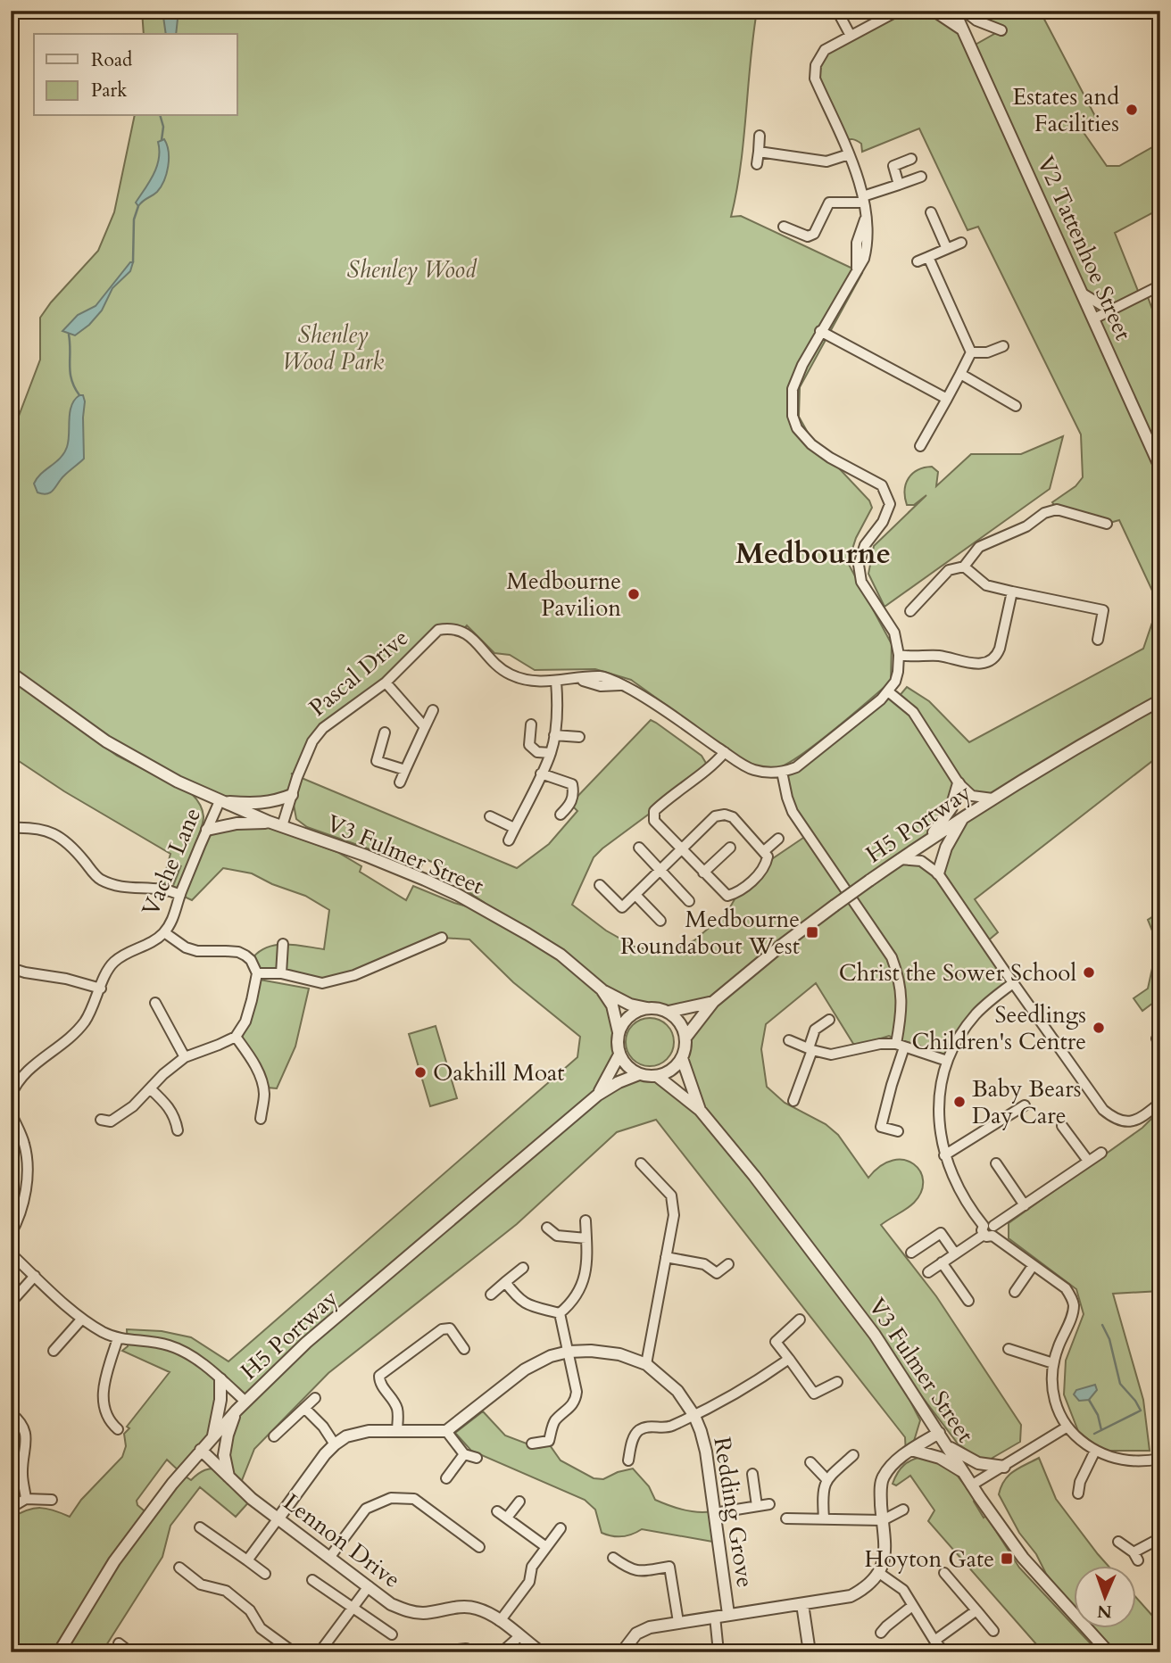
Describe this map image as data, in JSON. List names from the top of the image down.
{
  "streets": {
    "street": [
      "V2 Tattenhoe Street",
      "Pascal Drive",
      "H5 Portway",
      "V3 Fulmer Street",
      "Vache Lane",
      "Redding Grove",
      "Lennon Drive"
    ]
  },
  "crossings": [
    ["Pascal Drive", "V3 Fulmer Street"],
    ["H5 Portway", "V3 Fulmer Street"],
    ["H5 Portway", "Lennon Drive"]
  ],
  "districts": ["Medbourne"],
  "parks": ["Shenley Wood", "Shenley Wood Park"],
  "places": {
    "other": [
      "Estates and Facilities",
      "Medbourne Pavilion",
      "Christ the Sower School",
      "Seedlings Children's Centre",
      "Oakhill Moat",
      "Baby Bears Day Care"
    ],
    "transit": ["Medbourne Roundabout West", "Hoyton Gate"]
  },
  "legend": ["Road", "Park"],
  "north": "bottom"
}
